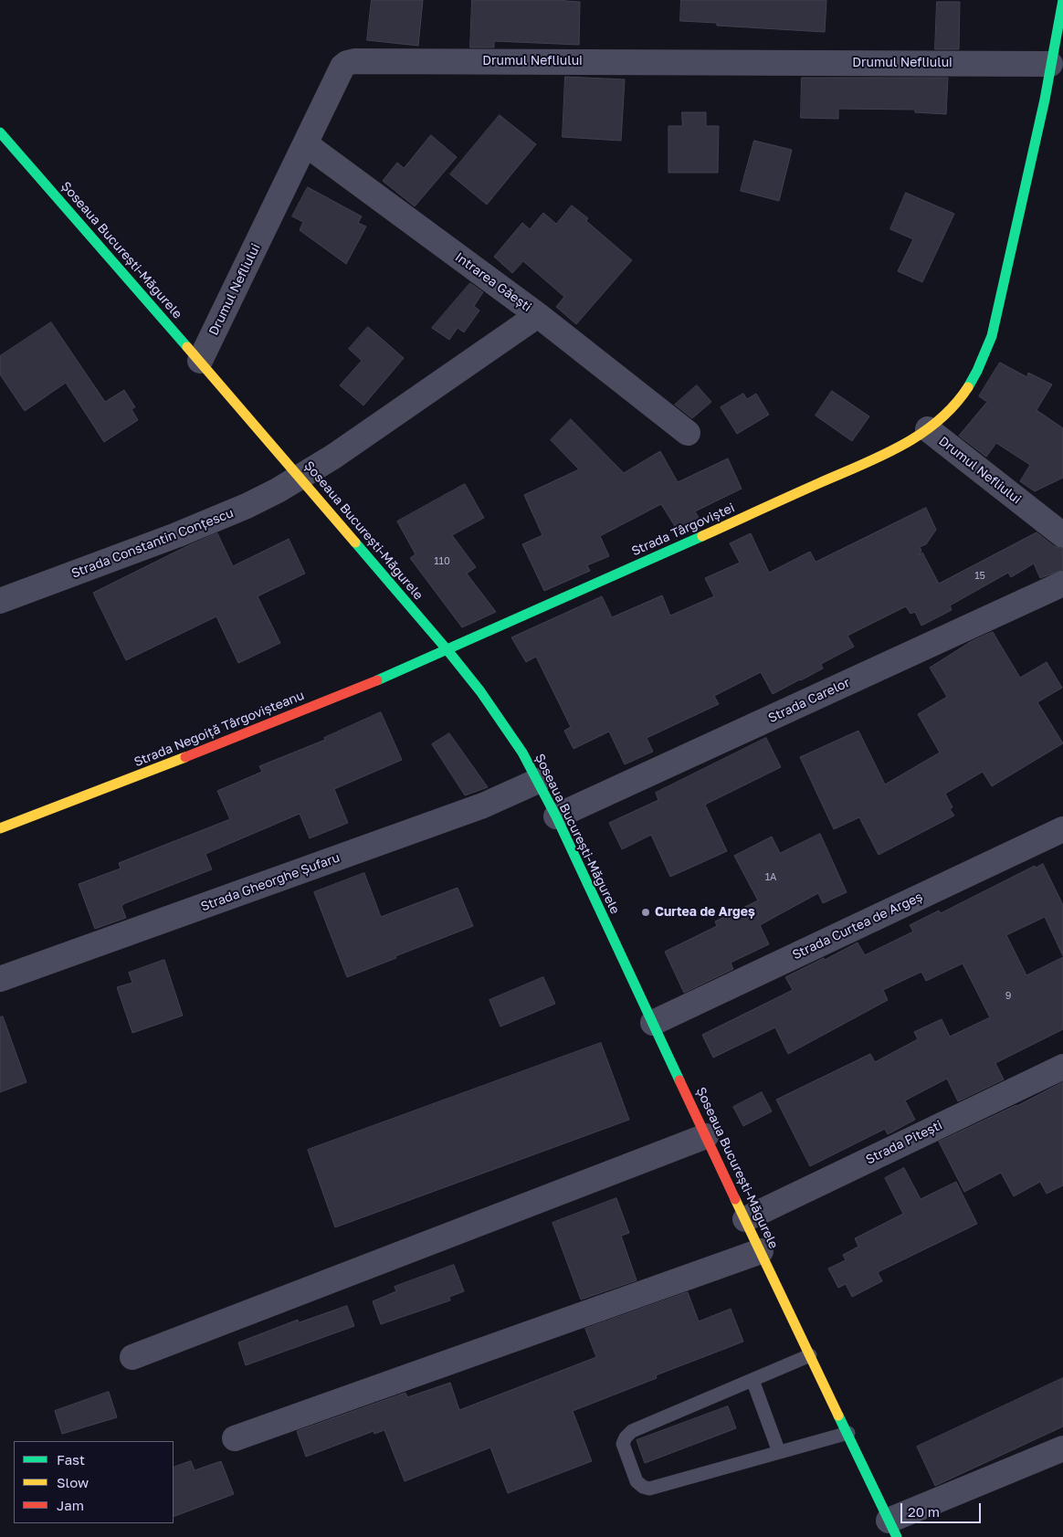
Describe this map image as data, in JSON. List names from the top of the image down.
{
  "streets": {
    "main road": [
      "Drumul Nefliului",
      "Șoseaua București-Măgurele",
      "Strada Târgoviștei",
      "Strada Negoiță Târgovișteanu"
    ],
    "street": [
      "Intrarea Găești",
      "Strada Constantin Conțescu",
      "Strada Carelor",
      "Strada Gheorghe Șufaru",
      "Strada Curtea de Argeș",
      "Strada Pitești"
    ]
  },
  "crossings": [
    ["Drumul Nefliului", "Șoseaua București-Măgurele"],
    ["Drumul Nefliului", "Intrarea Găești"],
    ["Drumul Nefliului", "Strada Târgoviștei"],
    ["Șoseaua București-Măgurele", "Intrarea Găești"],
    ["Șoseaua București-Măgurele", "Strada Târgoviștei"],
    ["Șoseaua București-Măgurele", "Strada Constantin Conțescu"],
    ["Șoseaua București-Măgurele", "Strada Carelor"],
    ["Șoseaua București-Măgurele", "Strada Negoiță Târgovișteanu"],
    ["Șoseaua București-Măgurele", "Strada Gheorghe Șufaru"],
    ["Șoseaua București-Măgurele", "Strada Curtea de Argeș"],
    ["Șoseaua București-Măgurele", "Strada Pitești"],
    ["Intrarea Găești", "Strada Constantin Conțescu"],
    ["Strada Târgoviștei", "Strada Negoiță Târgovișteanu"]
  ],
  "places": ["Curtea de Argeș"],
  "house_numbers": [
    "110",
    "15",
    "1A",
    "9"
  ],
  "legend": ["Fast", "Slow", "Jam"],
  "scale_bar": "20 m"
}
